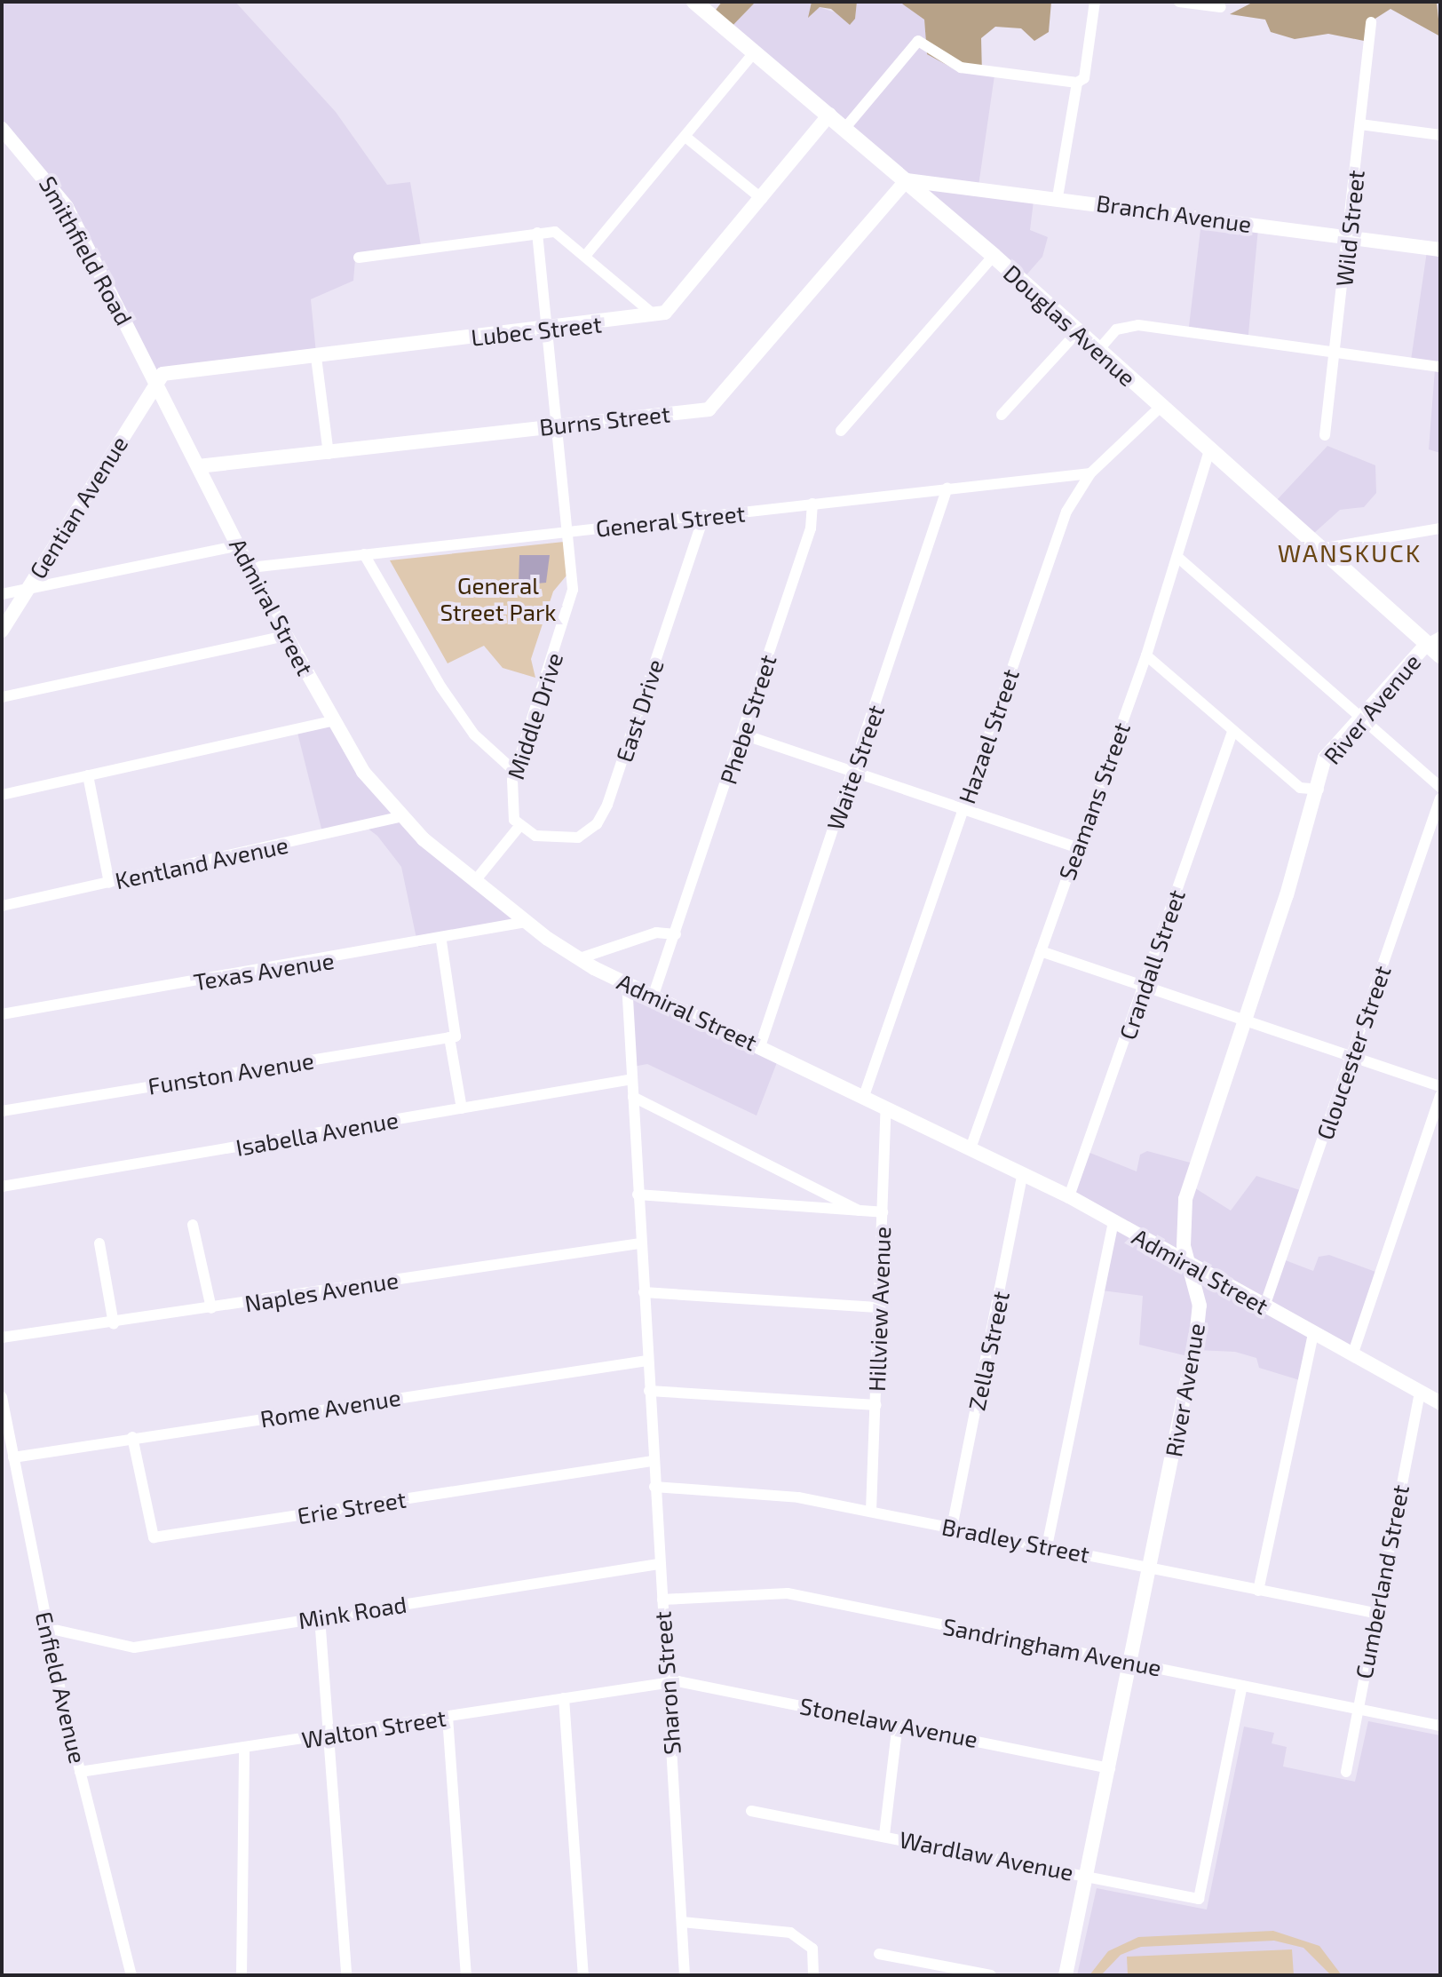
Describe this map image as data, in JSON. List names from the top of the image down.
{
  "streets": {
    "main road": ["Douglas Avenue"],
    "street": [
      "Branch Avenue",
      "Wild Street",
      "Smithfield Road",
      "Lubec Street",
      "Burns Street",
      "Gentian Avenue",
      "General Street",
      "Admiral Street",
      "River Avenue",
      "East Drive",
      "Middle Drive",
      "Phebe Street",
      "Hazael Street",
      "Waite Street",
      "Seamans Street",
      "Kentland Avenue",
      "Crandall Street",
      "Texas Avenue",
      "Gloucester Street",
      "Funston Avenue",
      "Isabella Avenue",
      "Naples Avenue",
      "Hillview Avenue",
      "Zella Street",
      "Rome Avenue",
      "Erie Street",
      "Bradley Street",
      "Cumberland Street",
      "Mink Road",
      "Sandringham Avenue",
      "Sharon Street",
      "Enfield Avenue",
      "Stonelaw Avenue",
      "Walton Street",
      "Wardlaw Avenue"
    ]
  },
  "crossings": [
    ["Branch Avenue", "Wild Street"],
    ["Branch Avenue", "Douglas Avenue"],
    ["Branch Avenue", "Burns Street"],
    ["Smithfield Road", "Lubec Street"],
    ["Smithfield Road", "Gentian Avenue"],
    ["Smithfield Road", "Admiral Street"],
    ["Douglas Avenue", "Lubec Street"],
    ["Douglas Avenue", "Burns Street"],
    ["Douglas Avenue", "River Avenue"],
    ["Douglas Avenue", "Hazael Street"],
    ["Douglas Avenue", "Seamans Street"],
    ["Lubec Street", "Gentian Avenue"],
    ["Lubec Street", "Admiral Street"],
    ["Lubec Street", "Middle Drive"],
    ["Burns Street", "Admiral Street"],
    ["Burns Street", "Middle Drive"],
    ["Gentian Avenue", "Admiral Street"],
    ["General Street", "Admiral Street"],
    ["General Street", "East Drive"],
    ["General Street", "Middle Drive"],
    ["General Street", "Phebe Street"],
    ["General Street", "Hazael Street"],
    ["General Street", "Waite Street"],
    ["Admiral Street", "River Avenue"],
    ["Admiral Street", "Phebe Street"],
    ["Admiral Street", "Hazael Street"],
    ["Admiral Street", "Waite Street"],
    ["Admiral Street", "Seamans Street"],
    ["Admiral Street", "Kentland Avenue"],
    ["Admiral Street", "Crandall Street"],
    ["Admiral Street", "Texas Avenue"],
    ["Admiral Street", "Gloucester Street"],
    ["Admiral Street", "Hillview Avenue"],
    ["Admiral Street", "Zella Street"],
    ["Admiral Street", "Cumberland Street"],
    ["River Avenue", "Bradley Street"],
    ["River Avenue", "Sandringham Avenue"],
    ["River Avenue", "Stonelaw Avenue"],
    ["River Avenue", "Wardlaw Avenue"],
    ["East Drive", "Middle Drive"],
    ["Hillview Avenue", "Bradley Street"],
    ["Zella Street", "Bradley Street"],
    ["Rome Avenue", "Erie Street"],
    ["Rome Avenue", "Sharon Street"],
    ["Rome Avenue", "Enfield Avenue"],
    ["Erie Street", "Sharon Street"],
    ["Bradley Street", "Cumberland Street"],
    ["Bradley Street", "Sharon Street"],
    ["Cumberland Street", "Sandringham Avenue"],
    ["Mink Road", "Sharon Street"],
    ["Mink Road", "Enfield Avenue"],
    ["Sandringham Avenue", "Sharon Street"],
    ["Sandringham Avenue", "Wardlaw Avenue"],
    ["Sharon Street", "Stonelaw Avenue"],
    ["Sharon Street", "Walton Street"],
    ["Enfield Avenue", "Walton Street"],
    ["Stonelaw Avenue", "Walton Street"],
    ["Stonelaw Avenue", "Wardlaw Avenue"]
  ],
  "districts": ["WANSKUCK"],
  "parks": ["General Street Park"]
}
